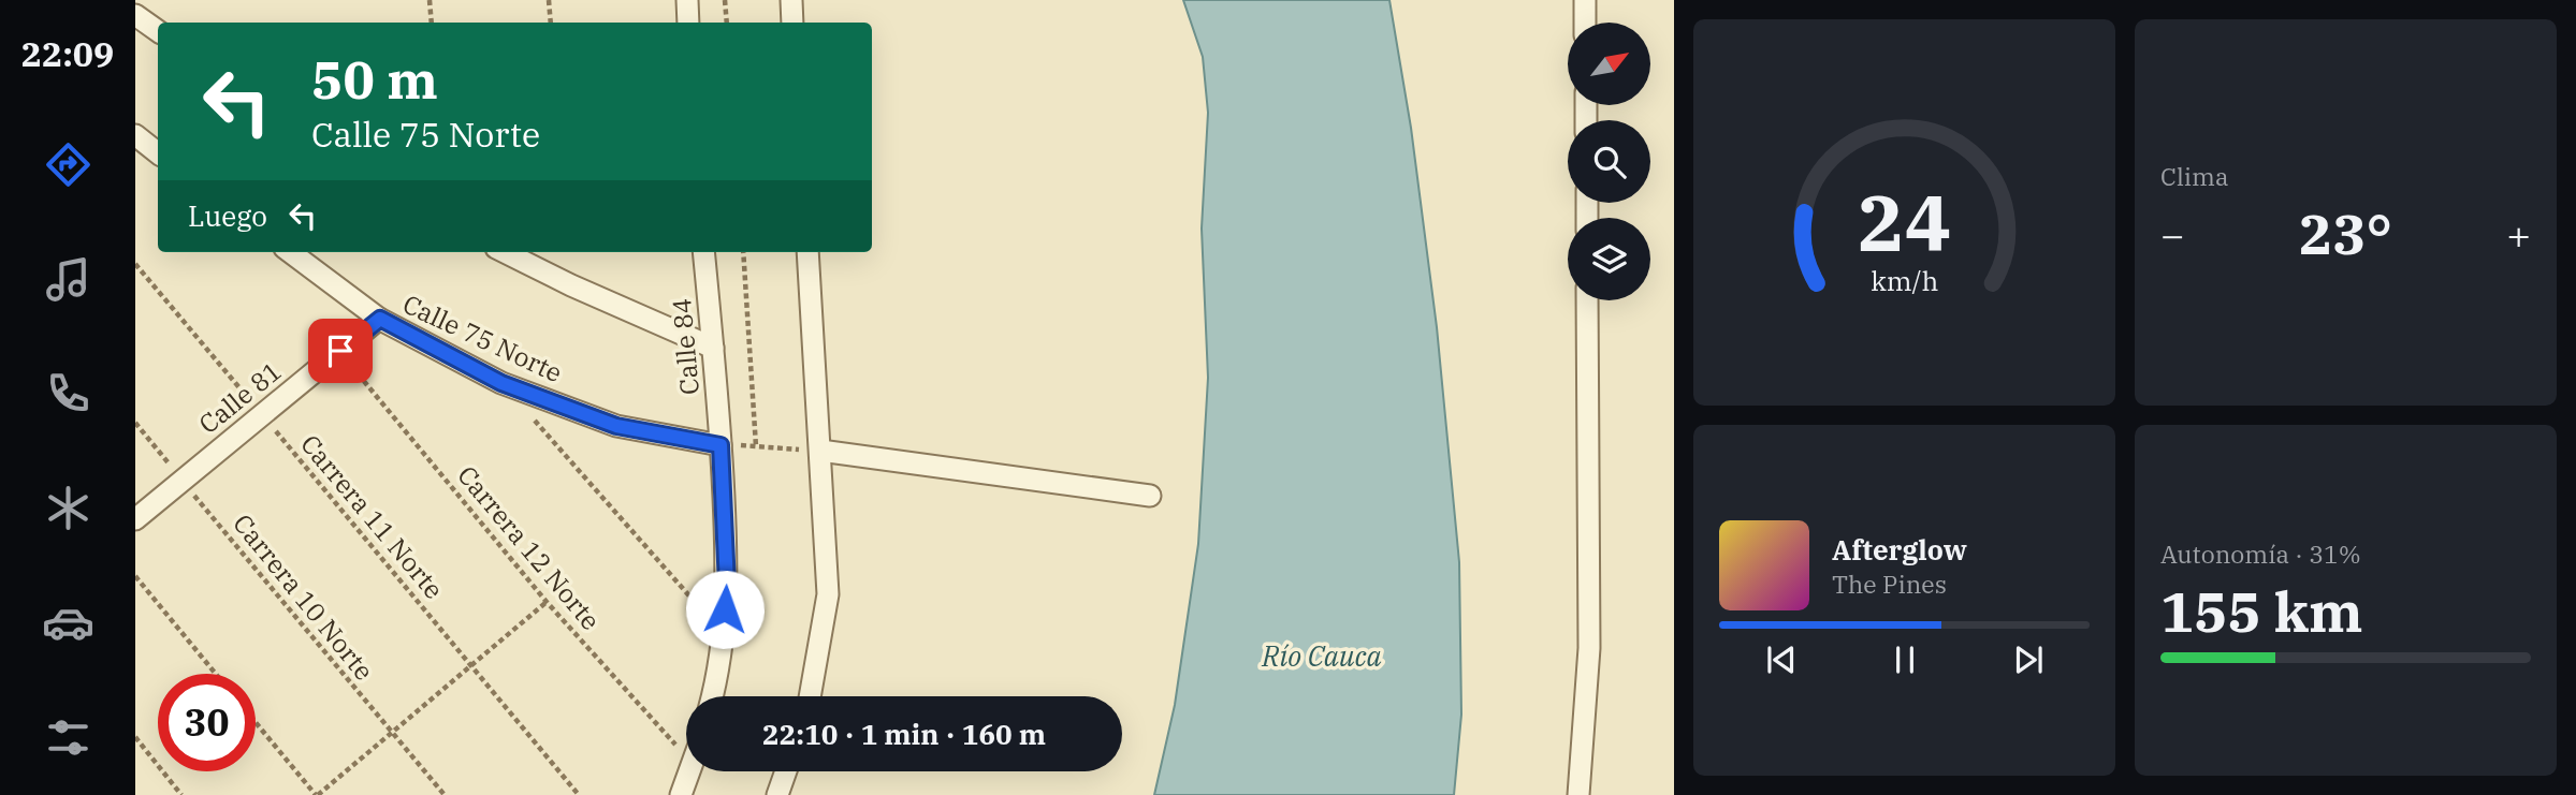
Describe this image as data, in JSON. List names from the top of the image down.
{
  "streets": {
    "street": ["Calle 75 Norte", "Calle 84", "Calle 81"],
    "path": ["Carrera 11 Norte", "Carrera 12 Norte", "Carrera 10 Norte"]
  },
  "crossings": [
    ["Calle 75 Norte", "Calle 84"],
    ["Calle 75 Norte", "Calle 81"],
    ["Calle 81", "Carrera 11 Norte"],
    ["Calle 81", "Carrera 12 Norte"],
    ["Calle 81", "Carrera 10 Norte"]
  ],
  "water": ["Río Cauca"],
  "north": "top right",
  "page": {
    "tabs": "22:09",
    "tile": [
      "Clima",
      ["Autonomía · 31%", "155 km"]
    ],
    "turn": ["50 m", "Calle 75 Norte"],
    "then": "Luego",
    "heat": ["−", "23°", "+"],
    "song": ["Afterglow", "The Pines"],
    "limit": "30",
    "trip": "22:10 · 1 min · 160 m",
    "gauge": ["24", "km/h"]
  }
}
